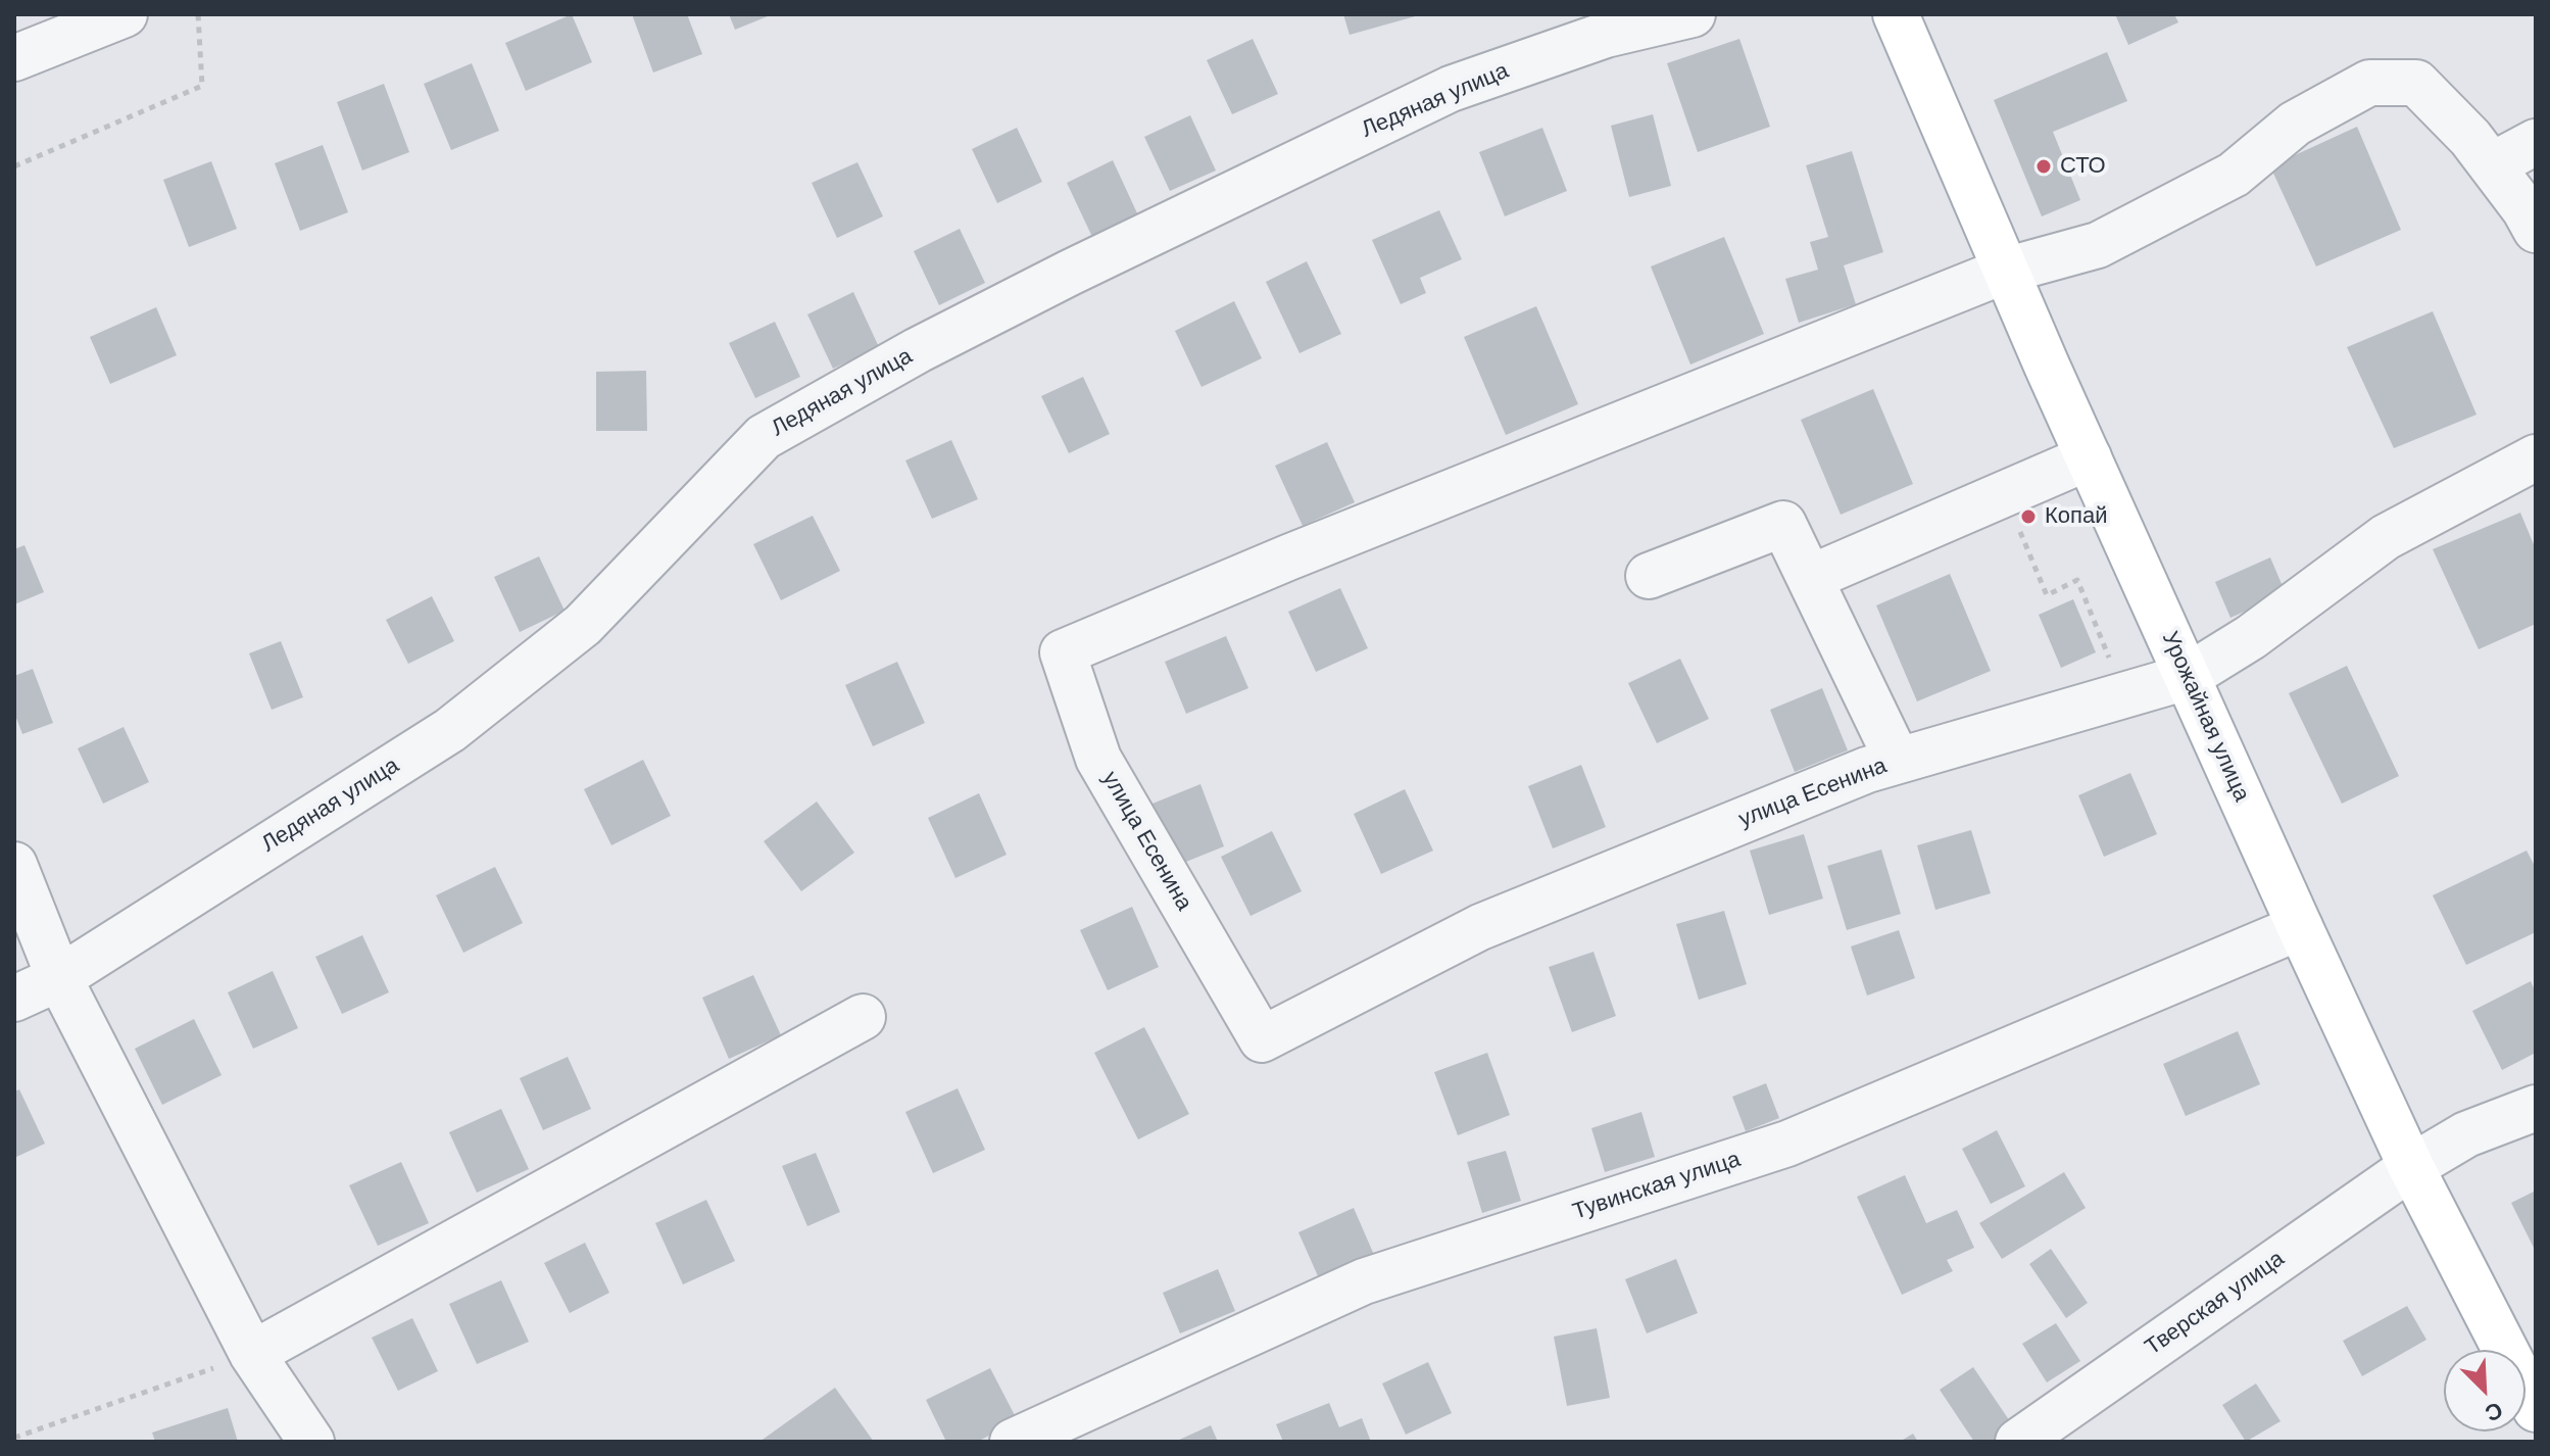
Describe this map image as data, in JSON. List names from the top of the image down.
{
  "streets": {
    "main road": ["Урожайная улица"],
    "street": [
      "Ледяная улица",
      "улица Есенина",
      "Тувинская улица",
      "Тверская улица"
    ]
  },
  "crossings": [
    ["Урожайная улица", "улица Есенина"],
    ["Урожайная улица", "Тувинская улица"],
    ["Урожайная улица", "Тверская улица"]
  ],
  "places": ["СТО", "Копай"],
  "north": "bottom right"
}
